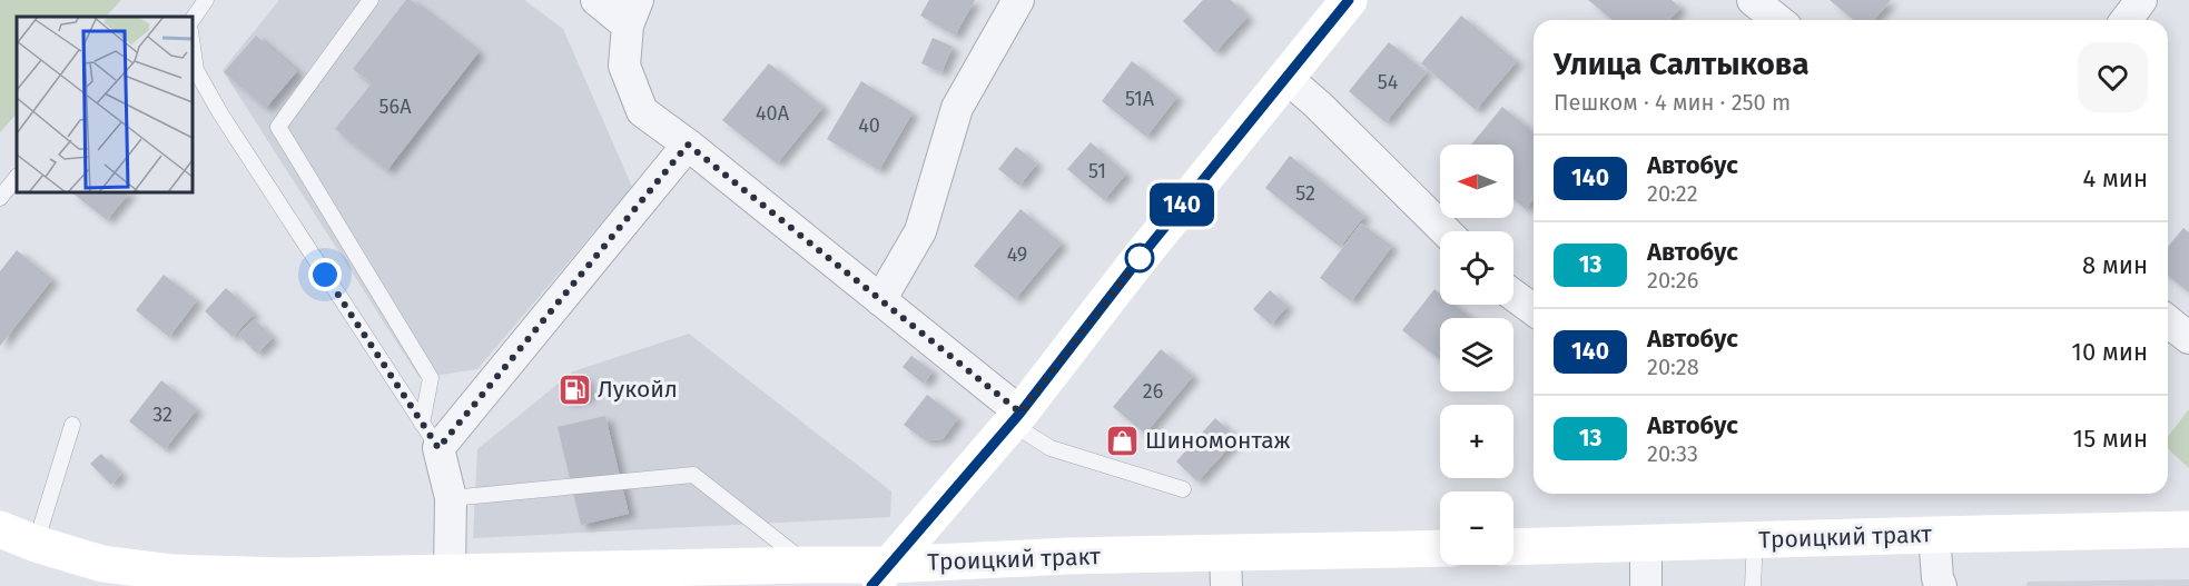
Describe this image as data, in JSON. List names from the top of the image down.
{
  "streets": {
    "main road": ["Троицкий тракт"]
  },
  "places": {
    "fuel station": ["Лукойл"],
    "shop": ["Шиномонтаж"]
  },
  "lines": ["bus line 140"],
  "house_numbers": [
    "54",
    "51А",
    "56А",
    "40А",
    "40",
    "51",
    "52",
    "49",
    "26",
    "32"
  ],
  "north": "left",
  "page": {
    "on_map": "140",
    "heading": ["Улица Салтыкова", "Пешком · 4 мин · 250 m"],
    "list": [
      {
        "mark": "140",
        "name": "Автобус",
        "note": "20:22",
        "value": "4 мин"
      },
      {
        "mark": "13",
        "name": "Автобус",
        "note": "20:26",
        "value": "8 мин"
      },
      {
        "mark": "140",
        "name": "Автобус",
        "note": "20:28",
        "value": "10 мин"
      },
      {
        "mark": "13",
        "name": "Автобус",
        "note": "20:33",
        "value": "15 мин"
      }
    ],
    "map_buttons": ["+", "−"]
  }
}
